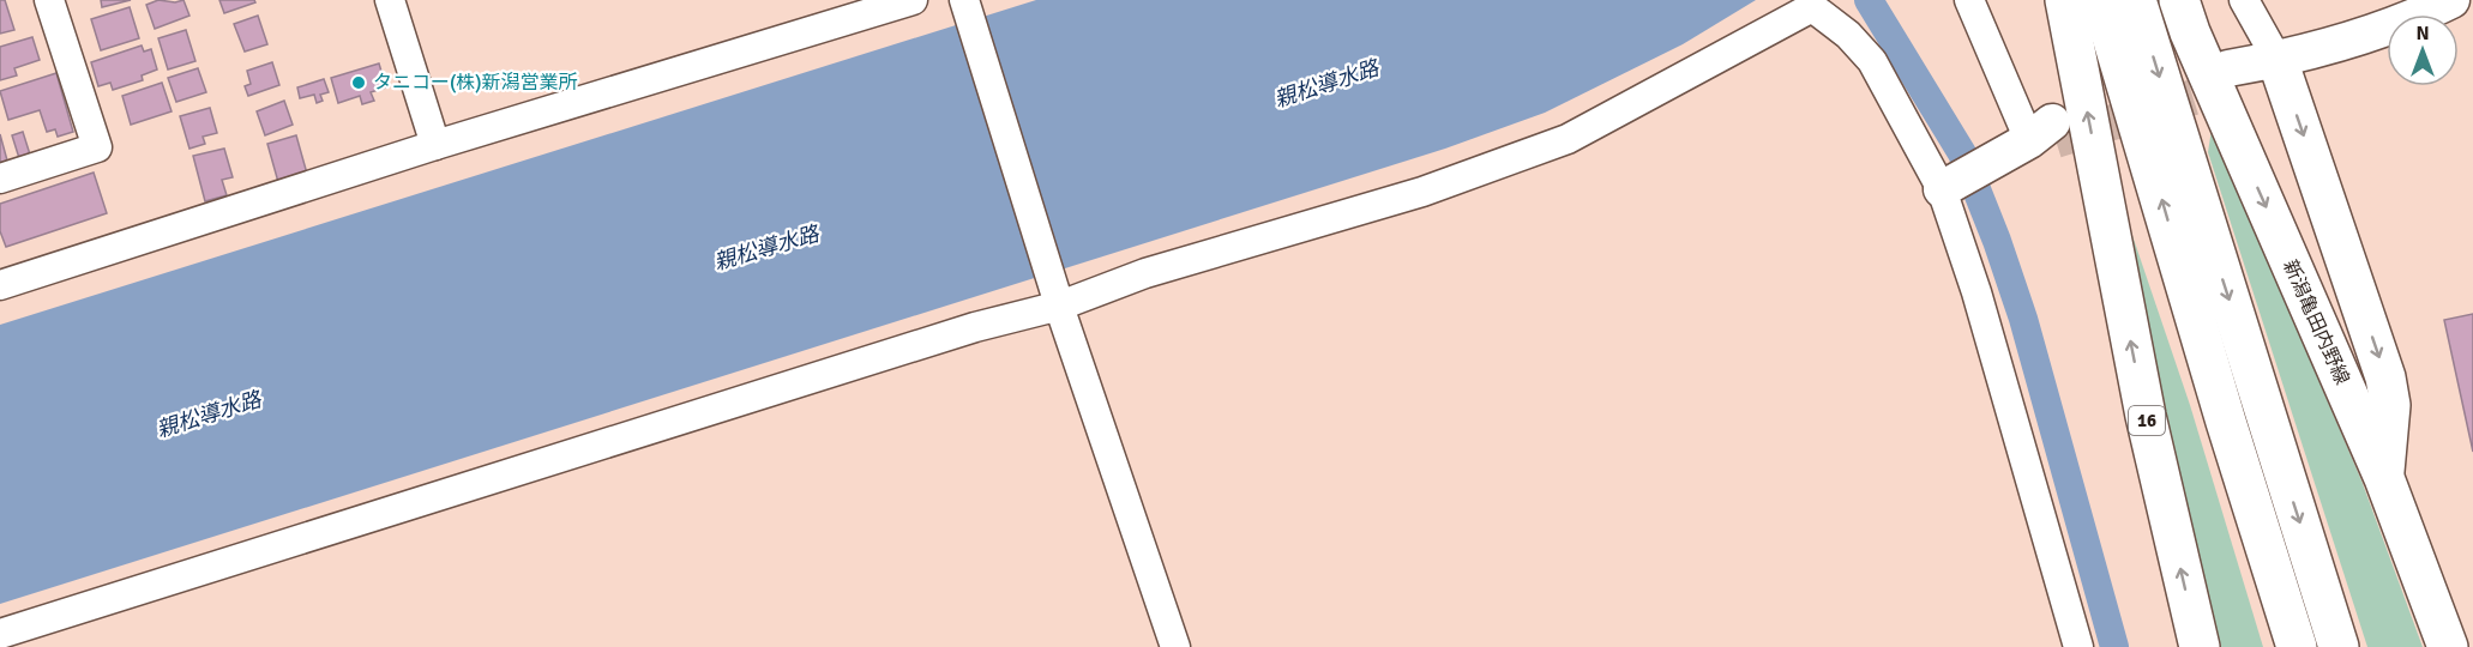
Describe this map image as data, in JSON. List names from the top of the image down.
{
  "streets": {
    "main road": ["新潟亀田内野線", "16"]
  },
  "water": ["親松導水路"],
  "places": ["タニコー(株)新潟営業所"],
  "north": "top"
}
